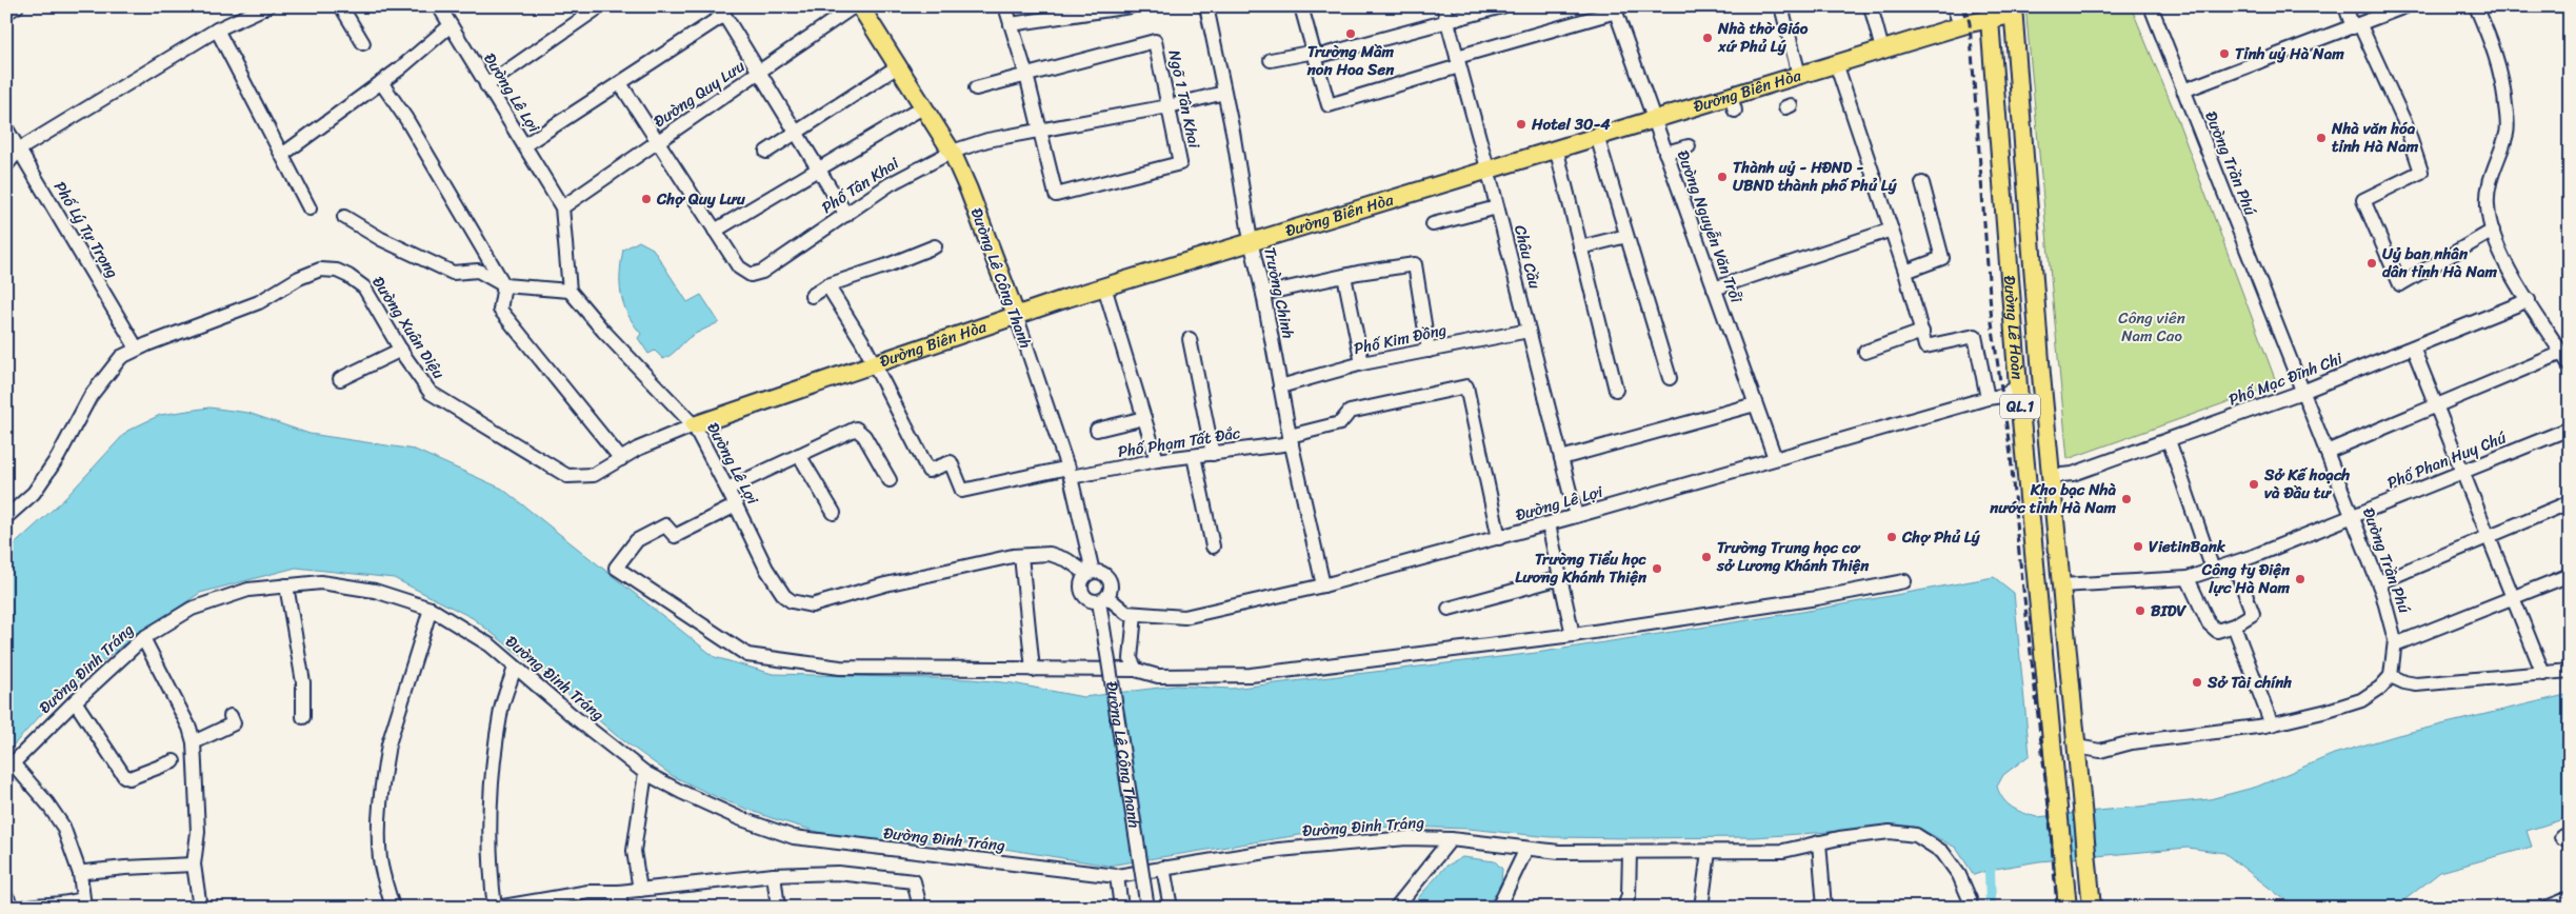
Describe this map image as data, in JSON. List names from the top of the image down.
{
  "streets": {
    "main road": [
      "Đường Biên Hòa",
      "Đường Lê Công Thanh",
      "Đường Lê Hoàn",
      "QL.1"
    ],
    "street": [
      "Đường Lê Lợi",
      "Đường Quy Lưu",
      "Ngõ 1 Tân Khai",
      "Đường Trần Phú",
      "Phố Tân Khai",
      "Đường Nguyễn Văn Trỗi",
      "Phố Lý Tự Trọng",
      "Châu Cầu",
      "Trường Chinh",
      "Đường Xuân Diệu",
      "Phố Kim Đồng",
      "Phố Mạc Đĩnh Chi",
      "Phố Phạm Tất Đắc",
      "Phố Phan Huy Chú",
      "Đường Đinh Tráng"
    ]
  },
  "crossings": [
    ["Đường Biên Hòa", "Đường Lê Lợi"],
    ["Đường Biên Hòa", "Đường Nguyễn Văn Trỗi"],
    ["Đường Biên Hòa", "Châu Cầu"],
    ["Đường Biên Hòa", "Đường Lê Công Thanh"],
    ["Đường Biên Hòa", "Trường Chinh"],
    ["Đường Biên Hòa", "Đường Xuân Diệu"],
    ["Đường Biên Hòa", "Đường Lê Hoàn"],
    ["Đường Biên Hòa", "Phố Phạm Tất Đắc"],
    ["Đường Lê Lợi", "Đường Quy Lưu"],
    ["Đường Lê Lợi", "Đường Nguyễn Văn Trỗi"],
    ["Đường Lê Lợi", "Châu Cầu"],
    ["Đường Lê Lợi", "Đường Lê Công Thanh"],
    ["Đường Lê Lợi", "Trường Chinh"],
    ["Đường Lê Lợi", "Đường Xuân Diệu"],
    ["Đường Lê Lợi", "Đường Lê Hoàn"],
    ["Đường Lê Lợi", "Phố Phạm Tất Đắc"],
    ["Đường Quy Lưu", "Phố Tân Khai"],
    ["Ngõ 1 Tân Khai", "Phố Tân Khai"],
    ["Đường Trần Phú", "Phố Mạc Đĩnh Chi"],
    ["Đường Trần Phú", "Phố Phan Huy Chú"],
    ["Phố Tân Khai", "Đường Lê Công Thanh"],
    ["Phố Tân Khai", "Trường Chinh"],
    ["Phố Lý Tự Trọng", "Đường Xuân Diệu"],
    ["Châu Cầu", "Phố Kim Đồng"],
    ["Đường Lê Công Thanh", "Phố Phạm Tất Đắc"],
    ["Trường Chinh", "Phố Kim Đồng"],
    ["Trường Chinh", "Phố Phạm Tất Đắc"],
    ["Đường Lê Hoàn", "Phố Mạc Đĩnh Chi"],
    ["Đường Lê Hoàn", "Phố Phan Huy Chú"]
  ],
  "parks": ["Công viên Nam Cao"],
  "places": [
    "Trường Mầm non Hoa Sen",
    "Nhà thờ Giáo xứ Phủ Lý",
    "Tỉnh uỷ Hà Nam",
    "Hotel 30-4",
    "Nhà văn hóa tỉnh Hà Nam",
    "Thành uỷ - HĐND - UBND thành phố Phủ Lý",
    "Chợ Quy Lưu",
    "Uỷ ban nhân dân tỉnh Hà Nam",
    "Sở Kế hoạch và Đầu tư",
    "Kho bạc Nhà nước tỉnh Hà Nam",
    "Chợ Phủ Lý",
    "VietinBank",
    "Trường Trung học cơ sở Lương Khánh Thiện",
    "Trường Tiểu học Lương Khánh Thiện",
    "Công ty Điện lực Hà Nam",
    "BIDV",
    "Sở Tài chính"
  ]
}
